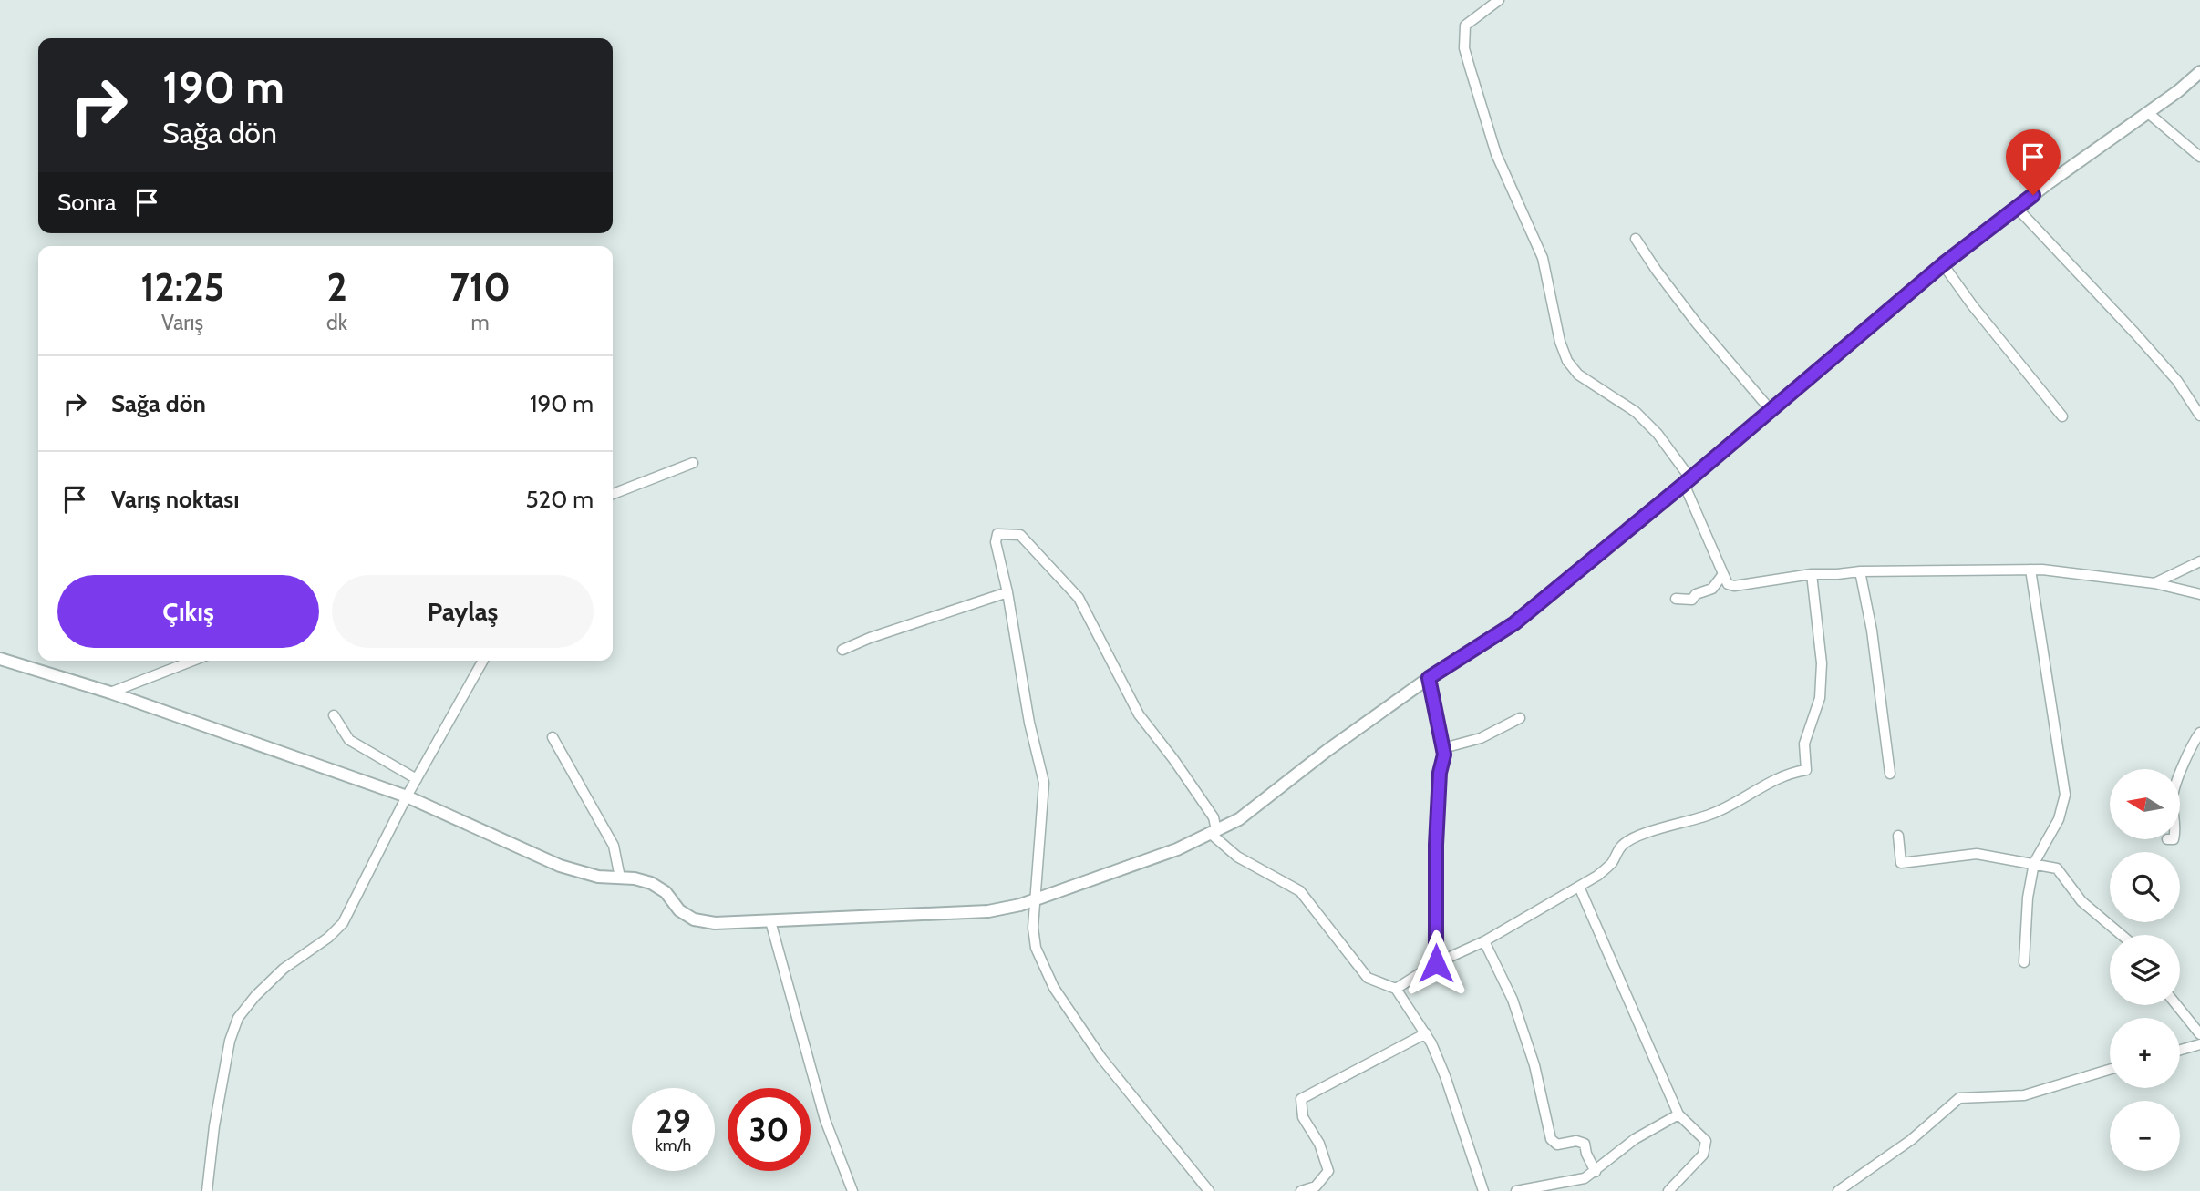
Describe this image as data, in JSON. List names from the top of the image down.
{
  "north": "left",
  "page": {
    "turn": ["190 m", "Sağa dön"],
    "then": "Sonra",
    "eta": [
      "12:25",
      "Varış",
      "2",
      "dk",
      "710",
      "m"
    ],
    "list": [
      {
        "name": "Sağa dön",
        "value": "190 m"
      },
      {
        "name": "Varış noktası",
        "value": "520 m"
      }
    ],
    "buttons": ["Çıkış", "Paylaş"],
    "map_buttons": ["+", "−"],
    "speed": "29 km/h",
    "limit": "30"
  }
}
